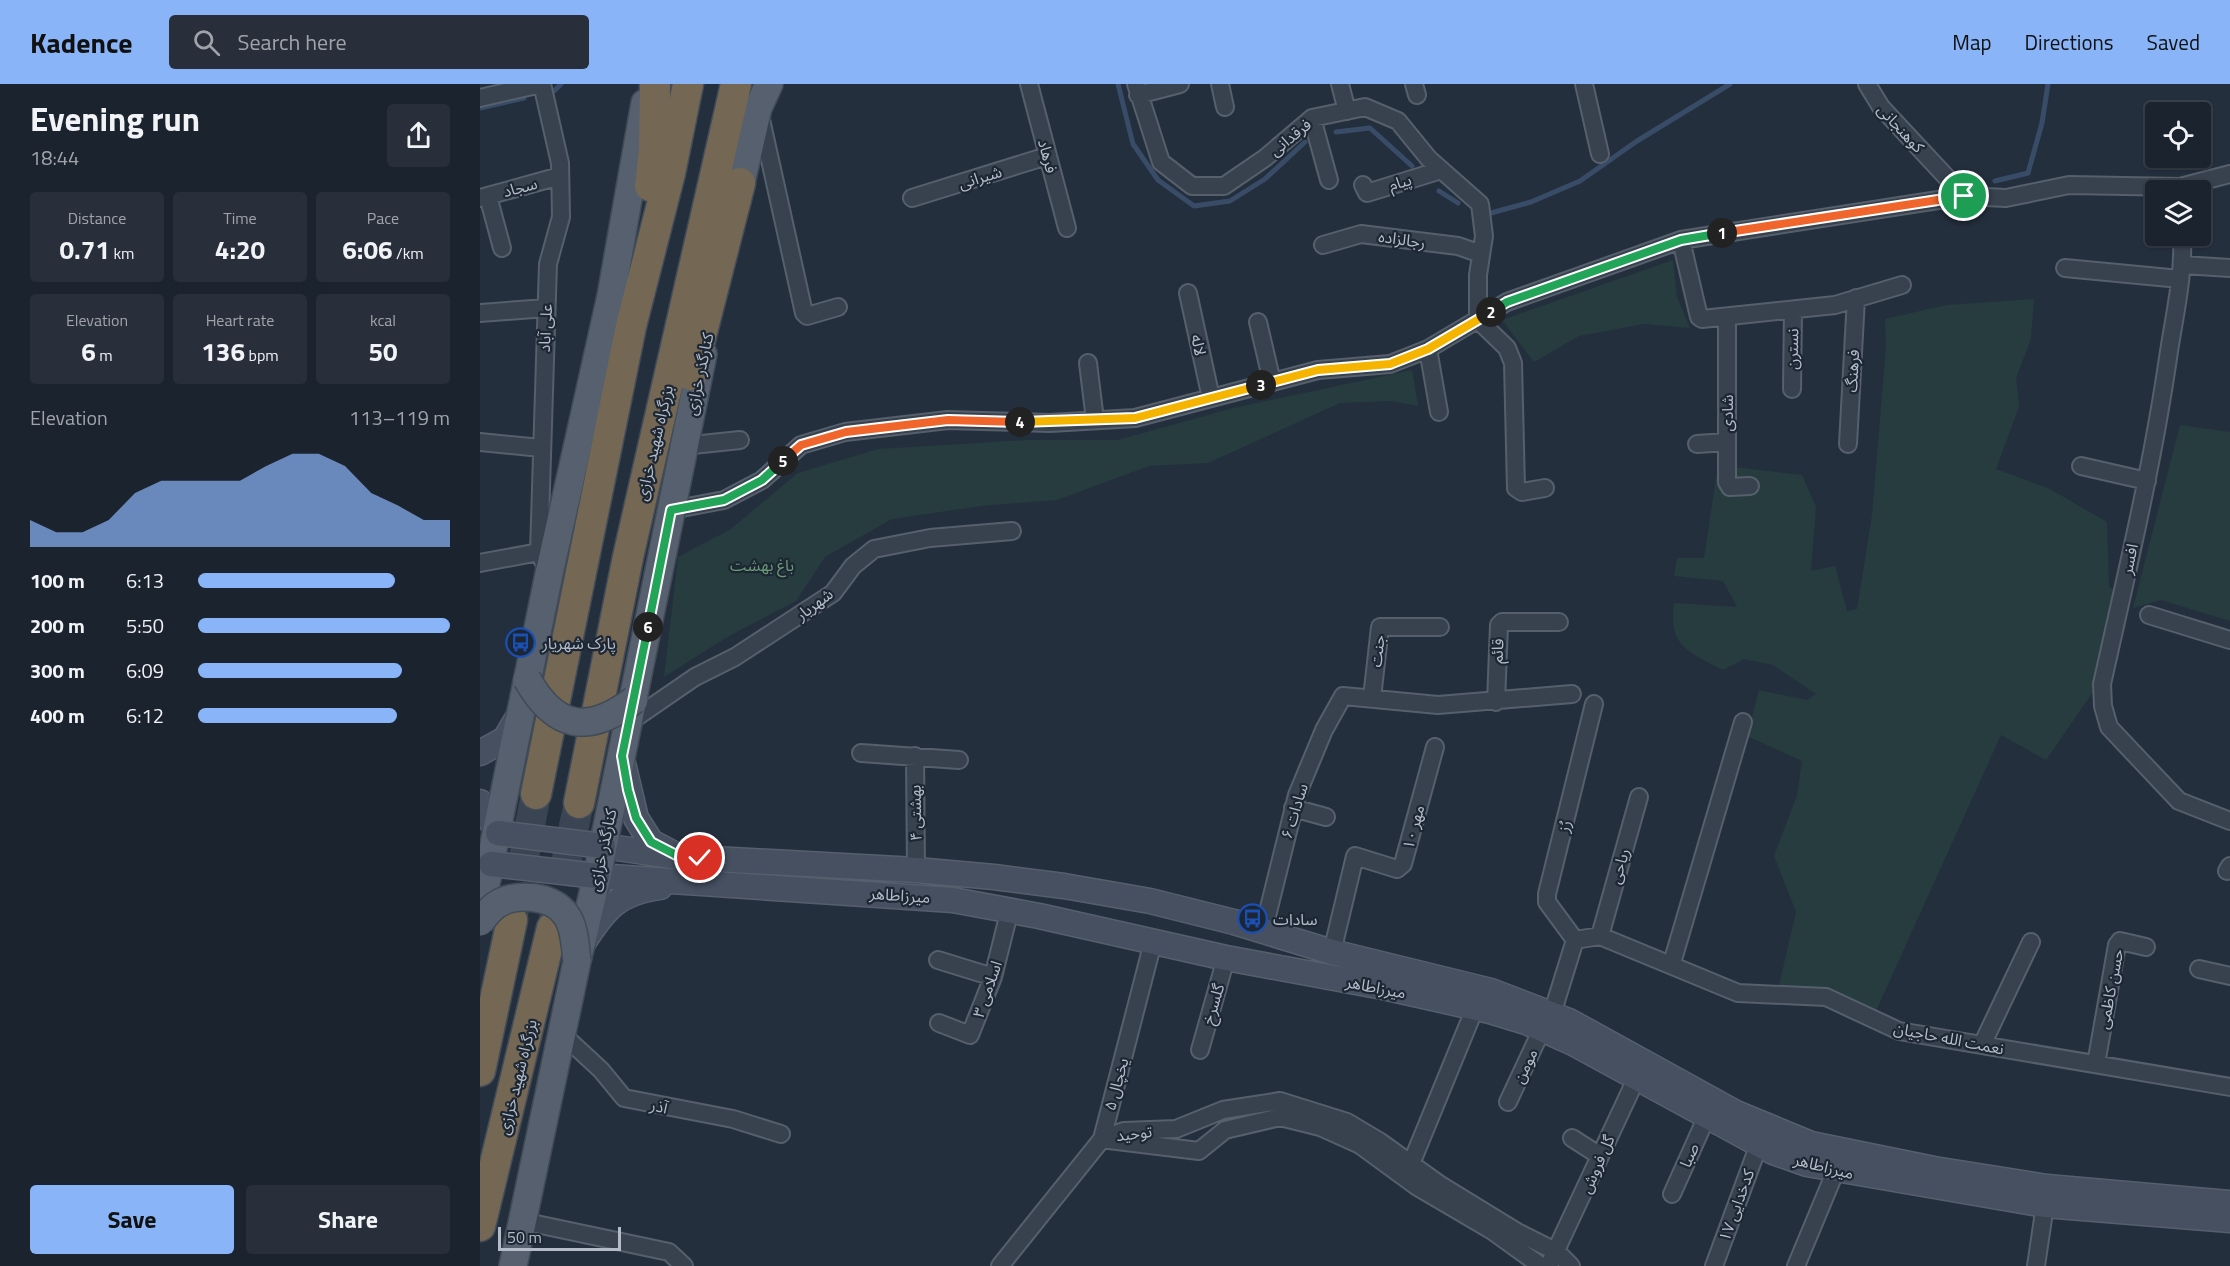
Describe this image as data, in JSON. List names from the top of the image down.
{
  "streets": {
    "highway": ["بزرگراه شهید خرازی"],
    "main road": ["کنارگذر خرازی", "میرزاطاهر"],
    "street": [
      "کوهنجانی",
      "فرقدانی",
      "فرهاد",
      "شیرانی",
      "پیام",
      "سجاد",
      "رجالزاده",
      "علی آباد",
      "لاله",
      "نسترن",
      "فرهنگ",
      "شادی",
      "افسر",
      "شهریار",
      "جنت",
      "قائم",
      "سادات ۶",
      "بهشتی ۴",
      "رُز",
      "مهر ۱۰",
      "ریاحی",
      "اسلامی ۳",
      "حسن کاظمی",
      "گلسرخ",
      "نعمت الله حاجیان",
      "مومن",
      "یخچال ۵",
      "آذر",
      "توحید",
      "صبا",
      "گل فروش",
      "کدخدایی ۱۷"
    ]
  },
  "crossings": [
    ["فرقدانی", "پیام"],
    ["فرقدانی", "رجالزاده"],
    ["فرهاد", "شیرانی"],
    ["سجاد", "علی آباد"],
    ["کنارگذر خرازی", "شهریار"],
    ["کنارگذر خرازی", "میرزاطاهر"],
    ["کنارگذر خرازی", "آذر"],
    ["جنت", "سادات ۶"],
    ["سادات ۶", "میرزاطاهر"],
    ["بهشتی ۴", "میرزاطاهر"],
    ["رُز", "نعمت الله حاجیان"],
    ["رُز", "مومن"],
    ["مهر ۱۰", "میرزاطاهر"],
    ["ریاحی", "نعمت الله حاجیان"],
    ["میرزاطاهر", "اسلامی ۳"],
    ["میرزاطاهر", "گلسرخ"],
    ["میرزاطاهر", "مومن"],
    ["میرزاطاهر", "یخچال ۵"],
    ["میرزاطاهر", "صبا"],
    ["میرزاطاهر", "گل فروش"],
    ["میرزاطاهر", "کدخدایی ۱۷"],
    ["حسن کاظمی", "نعمت الله حاجیان"],
    ["نعمت الله حاجیان", "مومن"],
    ["یخچال ۵", "توحید"],
    ["توحید", "گل فروش"]
  ],
  "parks": ["باغ بهشت"],
  "places": {
    "bus stop": ["پارک شهریار", "سادات"]
  },
  "scale_bar": "50 m",
  "page": {
    "header": "Kadence",
    "search": "Search here",
    "nav": ["Map", "Directions", "Saved"],
    "heading": ["Evening run", "18:44"],
    "stats": [
      ["Distance", "0.71 km"],
      ["Time", "4:20"],
      ["Pace", "6:06 /km"],
      ["Elevation", "6 m"],
      ["Heart rate", "136 bpm"],
      ["kcal", "50"]
    ],
    "pins": [
      "1",
      "2",
      "3",
      "4",
      "5",
      "6"
    ],
    "chart": ["Elevation", "113–119 m"],
    "list": [
      {
        "name": "100 m",
        "note": "6:13"
      },
      {
        "name": "200 m",
        "note": "5:50"
      },
      {
        "name": "300 m",
        "note": "6:09"
      },
      {
        "name": "400 m",
        "note": "6:12"
      }
    ],
    "buttons": ["Save", "Share"],
    "scale": "50 m"
  }
}
